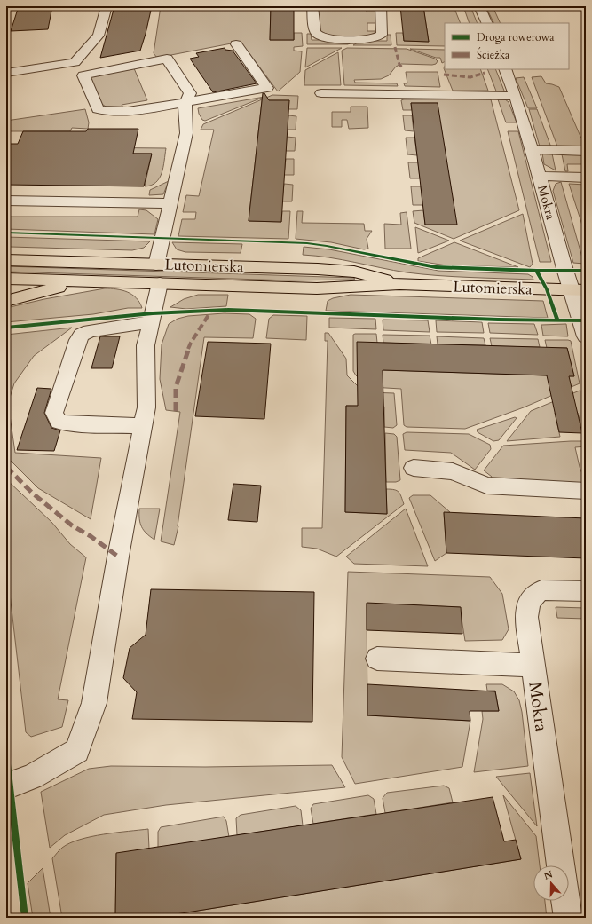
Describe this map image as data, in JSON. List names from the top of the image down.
{
  "streets": {
    "main road": ["Lutomierska"],
    "street": ["Mokra"]
  },
  "crossings": [
    ["Mokra", "Lutomierska"]
  ],
  "legend": ["Droga rowerowa", "Ścieżka"],
  "north": "top"
}
